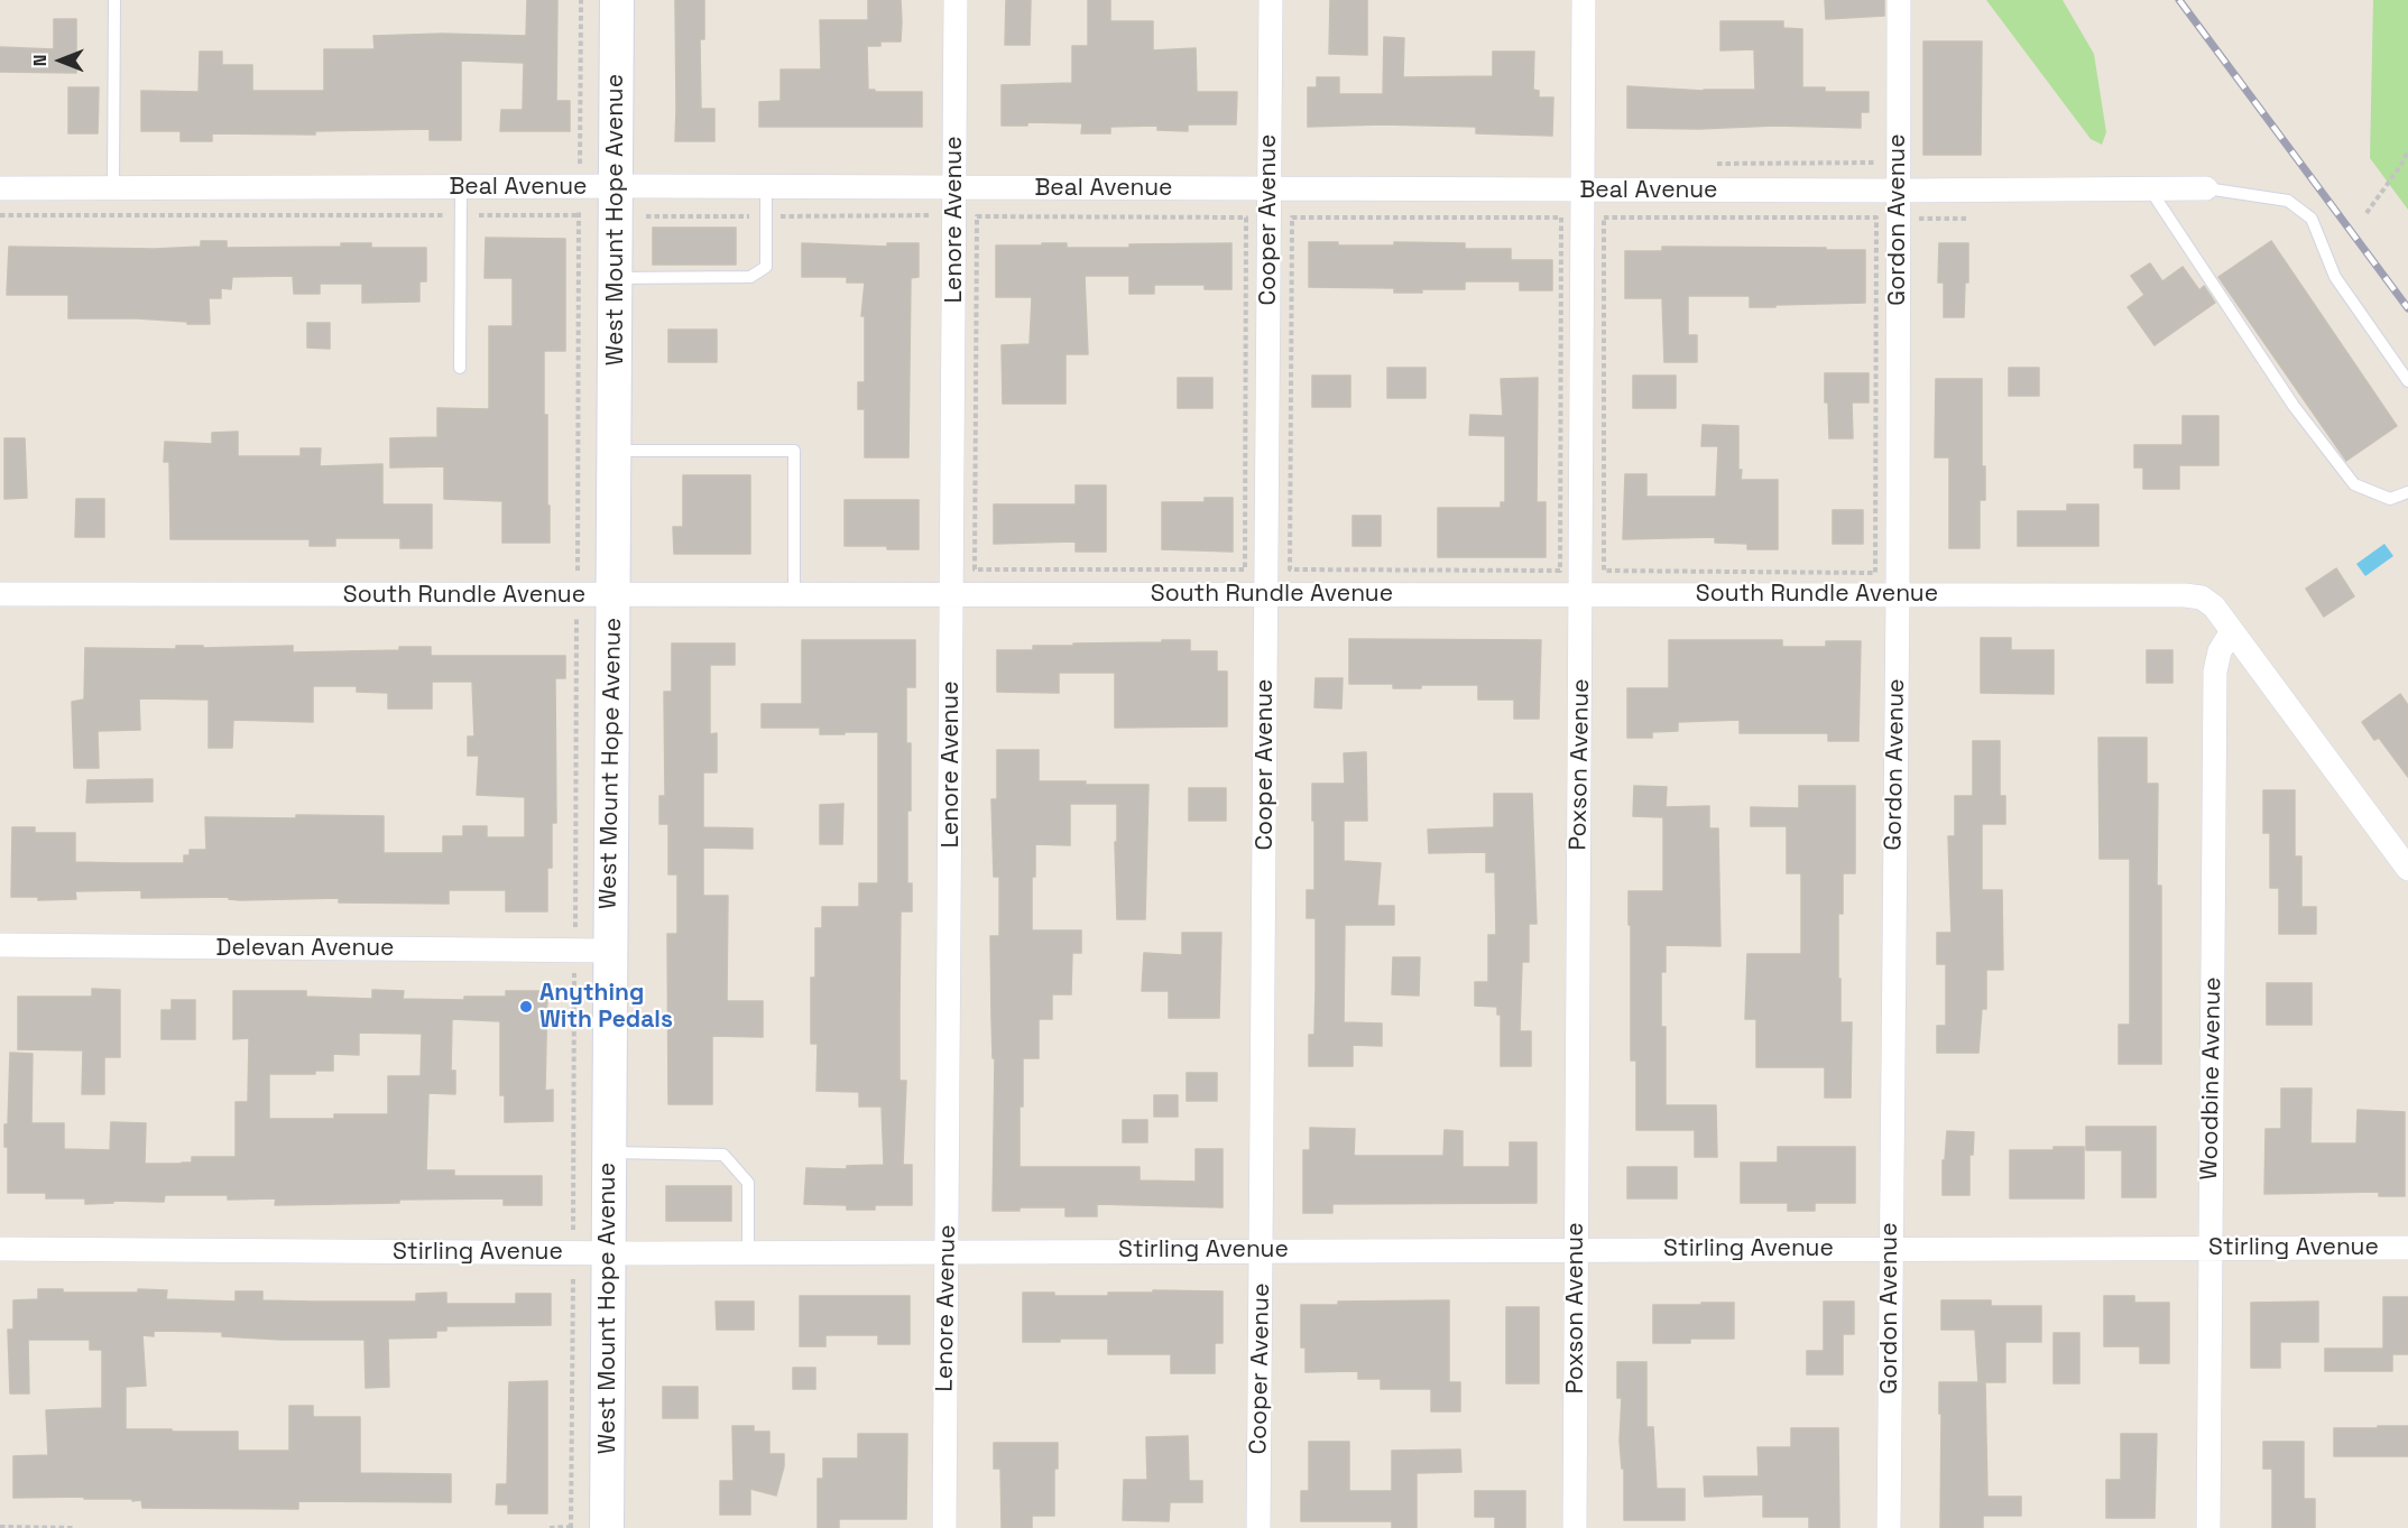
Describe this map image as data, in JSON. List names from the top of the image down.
{
  "streets": {
    "street": [
      "Beal Avenue",
      "West Mount Hope Avenue",
      "Lenore Avenue",
      "Cooper Avenue",
      "Gordon Avenue",
      "South Rundle Avenue",
      "Poxson Avenue",
      "Delevan Avenue",
      "Woodbine Avenue",
      "Stirling Avenue"
    ]
  },
  "crossings": [
    ["Beal Avenue", "West Mount Hope Avenue"],
    ["Beal Avenue", "Lenore Avenue"],
    ["Beal Avenue", "Cooper Avenue"],
    ["Beal Avenue", "Gordon Avenue"],
    ["Beal Avenue", "Poxson Avenue"],
    ["West Mount Hope Avenue", "South Rundle Avenue"],
    ["West Mount Hope Avenue", "Delevan Avenue"],
    ["West Mount Hope Avenue", "Stirling Avenue"],
    ["Lenore Avenue", "South Rundle Avenue"],
    ["Lenore Avenue", "Stirling Avenue"],
    ["Cooper Avenue", "South Rundle Avenue"],
    ["Cooper Avenue", "Stirling Avenue"],
    ["Gordon Avenue", "South Rundle Avenue"],
    ["Gordon Avenue", "Stirling Avenue"],
    ["South Rundle Avenue", "Poxson Avenue"],
    ["South Rundle Avenue", "Woodbine Avenue"],
    ["Poxson Avenue", "Stirling Avenue"],
    ["Woodbine Avenue", "Stirling Avenue"]
  ],
  "places": ["Anything With Pedals"],
  "north": "left"
}
